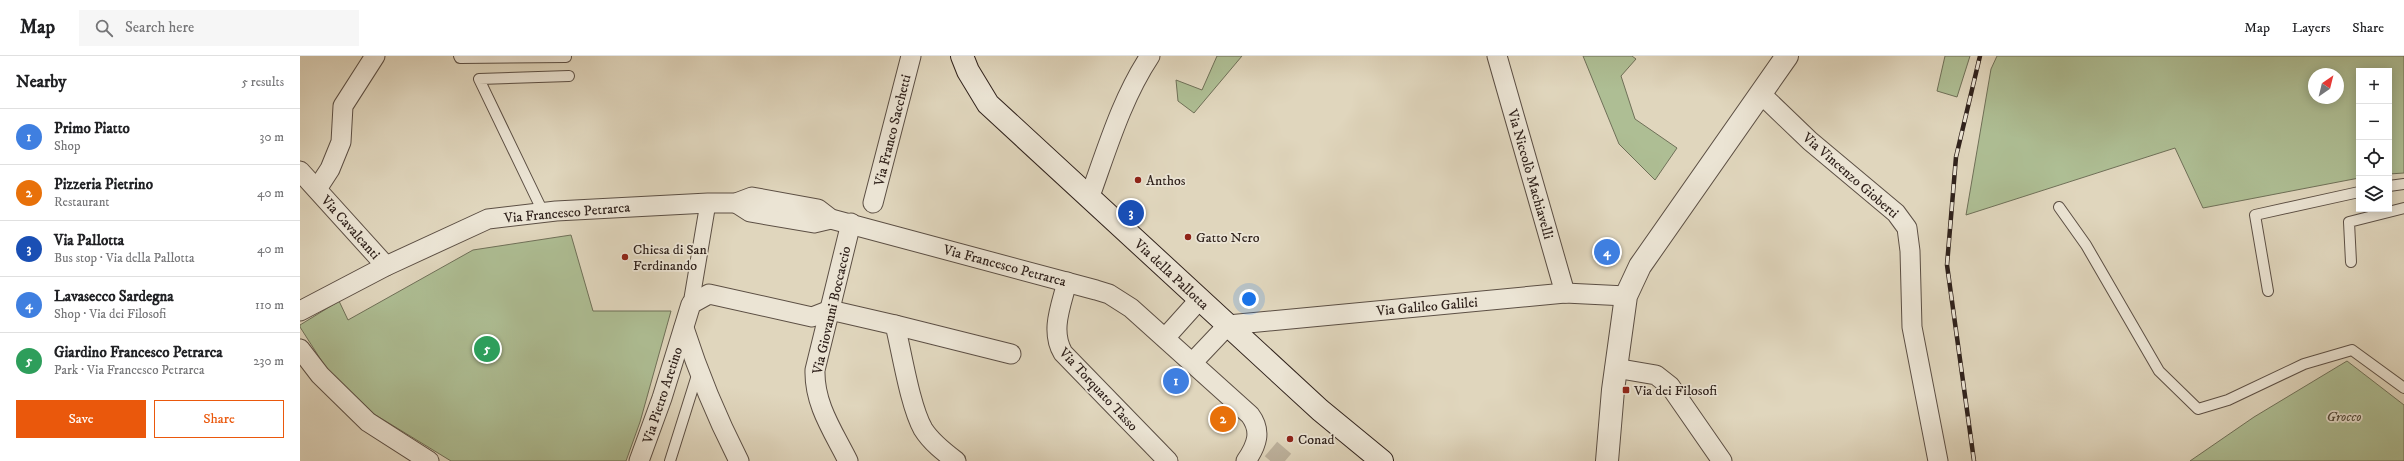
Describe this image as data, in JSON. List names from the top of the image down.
{
  "streets": {
    "main road": ["Via della Pallotta"],
    "street": [
      "Via Franco Sacchetti",
      "Via Niccolò Machiavelli",
      "Via Vincenzo Gioberti",
      "Via Francesco Petrarca",
      "Via Cavalcanti",
      "Via Galileo Galilei",
      "Via Giovanni Boccaccio",
      "Via Torquato Tasso",
      "Via Pietro Aretino"
    ]
  },
  "crossings": [
    ["Via Niccolò Machiavelli", "Via Galileo Galilei"],
    ["Via Francesco Petrarca", "Via Cavalcanti"],
    ["Via Francesco Petrarca", "Via Giovanni Boccaccio"],
    ["Via Francesco Petrarca", "Via Torquato Tasso"],
    ["Via della Pallotta", "Via Galileo Galilei"]
  ],
  "parks": ["Grocco"],
  "places": {
    "other": [
      "Anthos",
      "Gatto Nero",
      "Chiesa di San Ferdinando",
      "Conad"
    ],
    "transit": ["Via dei Filosofi"]
  },
  "north": "top right",
  "page": {
    "header": "Map",
    "search": "Search here",
    "nav": ["Map", "Layers", "Share"],
    "heading": ["Nearby", "5 results"],
    "map_buttons": ["+", "−"],
    "list": [
      {
        "mark": "1",
        "name": "Primo Piatto",
        "note": "Shop",
        "value": "30 m"
      },
      {
        "mark": "2",
        "name": "Pizzeria Pietrino",
        "note": "Restaurant",
        "value": "40 m"
      },
      {
        "mark": "3",
        "name": "Via Pallotta",
        "note": "Bus stop · Via della Pallotta",
        "value": "40 m"
      },
      {
        "mark": "4",
        "name": "Lavasecco Sardegna",
        "note": "Shop · Via dei Filosofi",
        "value": "110 m"
      },
      {
        "mark": "5",
        "name": "Giardino Francesco Petrarca",
        "note": "Park · Via Francesco Petrarca",
        "value": "230 m"
      }
    ],
    "pins": [
      "3",
      "4",
      "5",
      "1",
      "2"
    ],
    "buttons": ["Save", "Share"]
  }
}
